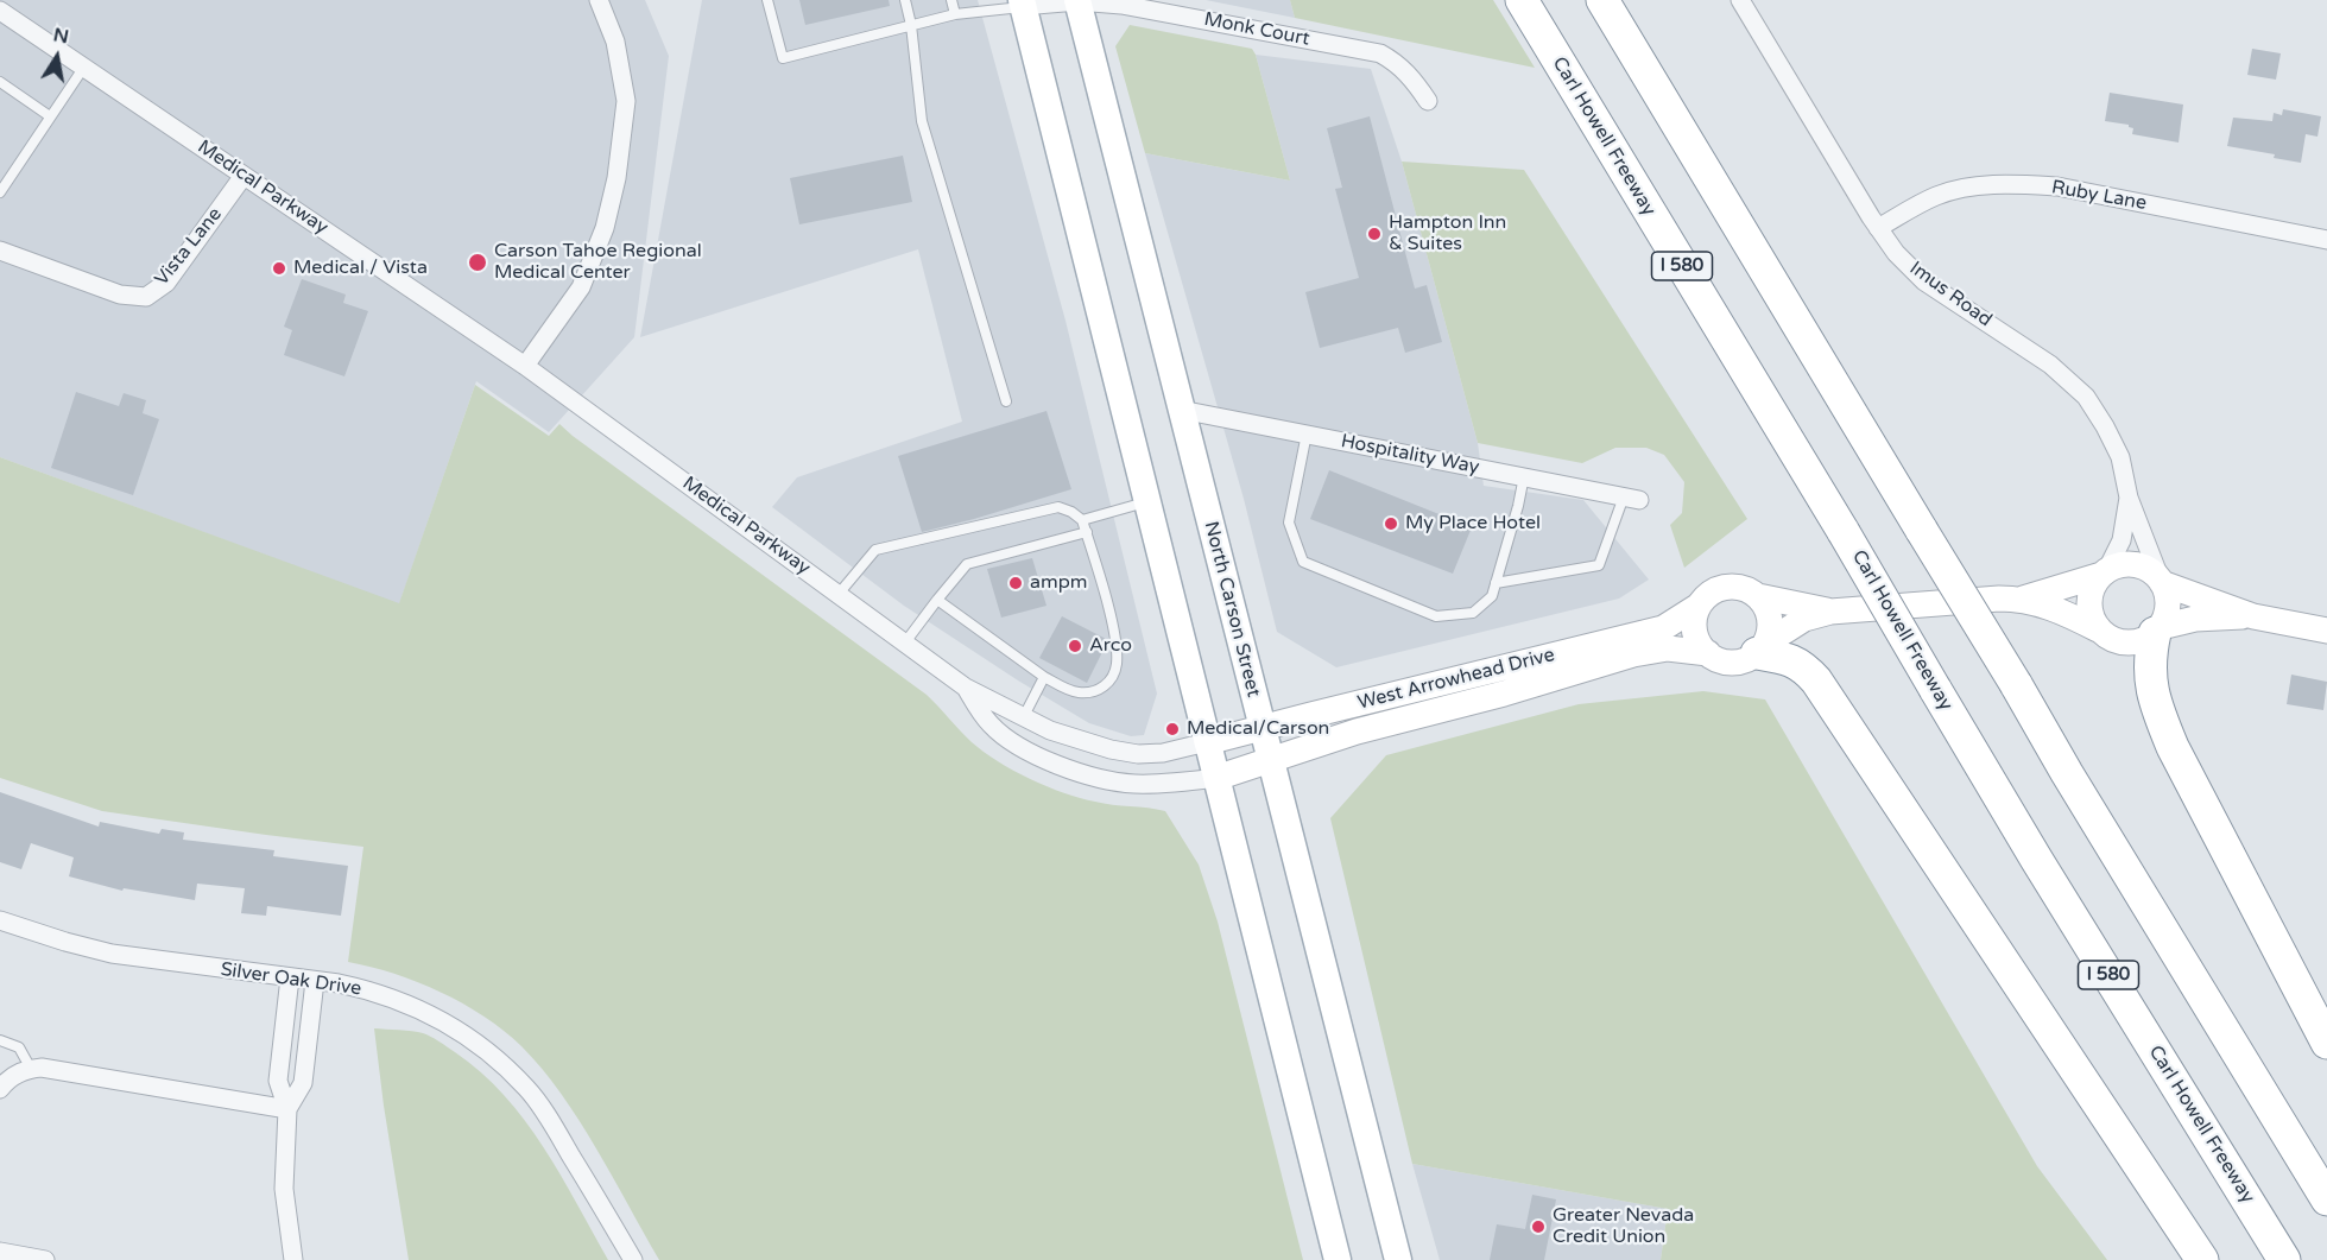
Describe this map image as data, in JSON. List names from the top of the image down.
{
  "streets": {
    "highway": ["Carl Howell Freeway", "I 580"],
    "main road": ["North Carson Street", "West Arrowhead Drive"],
    "street": [
      "Monk Court",
      "Medical Parkway",
      "Ruby Lane",
      "Vista Lane",
      "Imus Road",
      "Hospitality Way",
      "Silver Oak Drive"
    ]
  },
  "crossings": [
    ["Monk Court", "North Carson Street"],
    ["Medical Parkway", "Vista Lane"],
    ["Medical Parkway", "West Arrowhead Drive"],
    ["Ruby Lane", "Imus Road"],
    ["Hospitality Way", "North Carson Street"],
    ["North Carson Street", "West Arrowhead Drive"]
  ],
  "places": [
    "Hampton Inn & Suites",
    "Carson Tahoe Regional Medical Center",
    "Medical / Vista",
    "My Place Hotel",
    "ampm",
    "Arco",
    "Medical/Carson",
    "Greater Nevada Credit Union"
  ],
  "north": "top"
}
